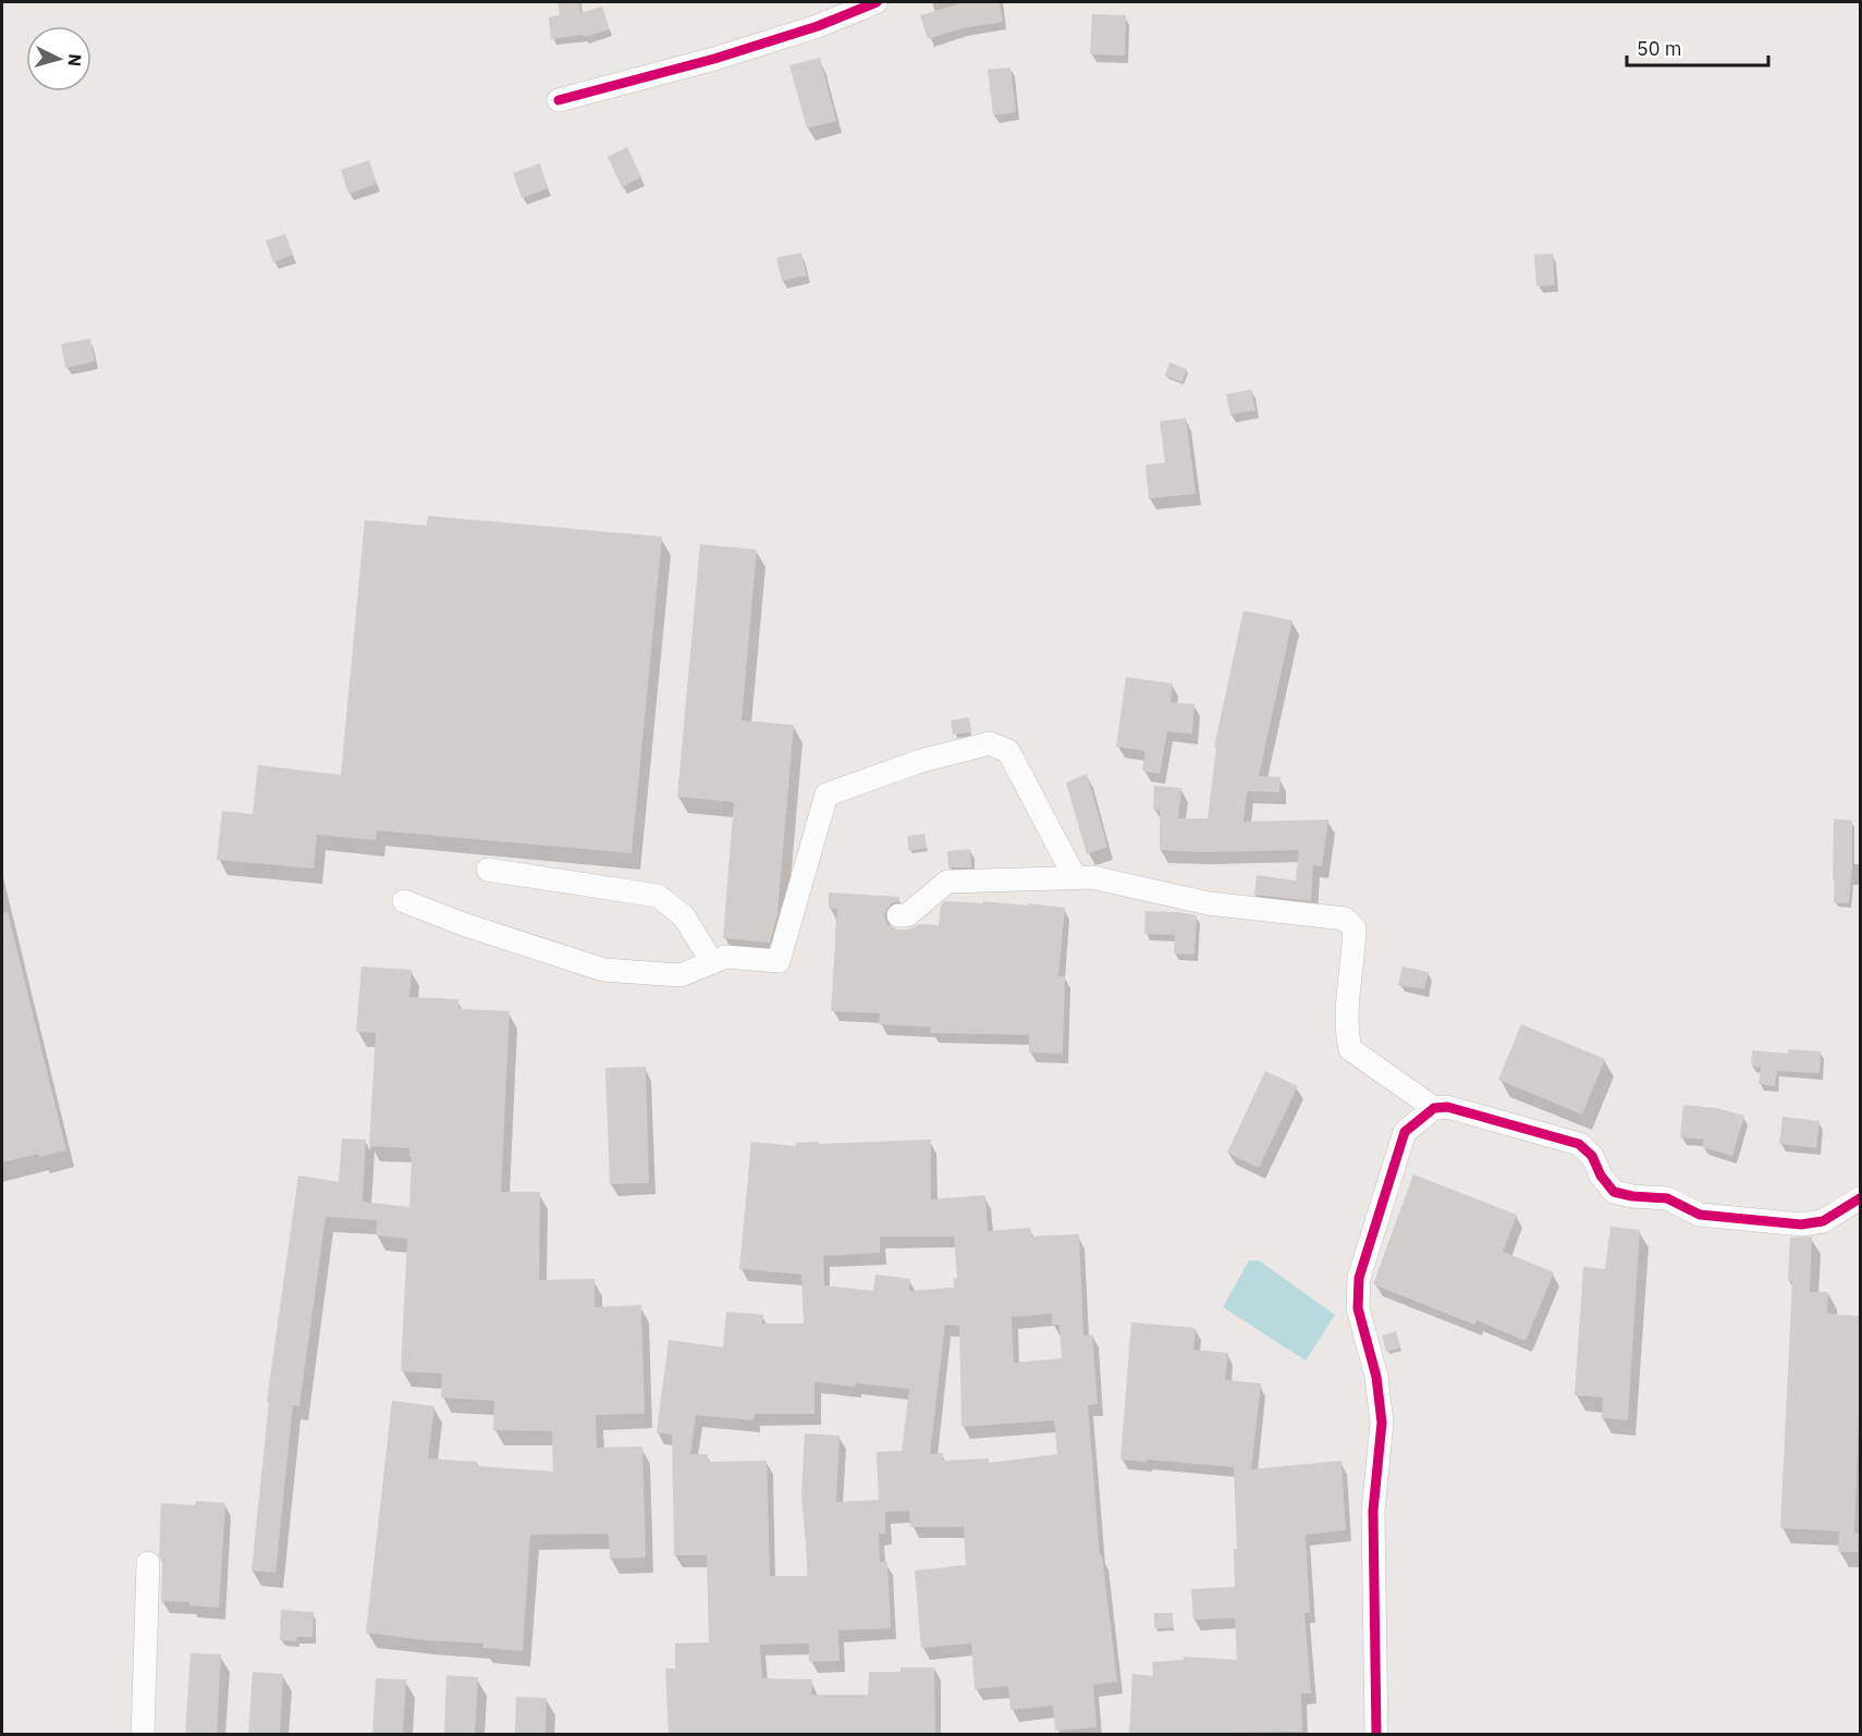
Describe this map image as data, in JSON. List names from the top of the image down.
{
  "scale_bar": "50 m",
  "north": "right"
}
